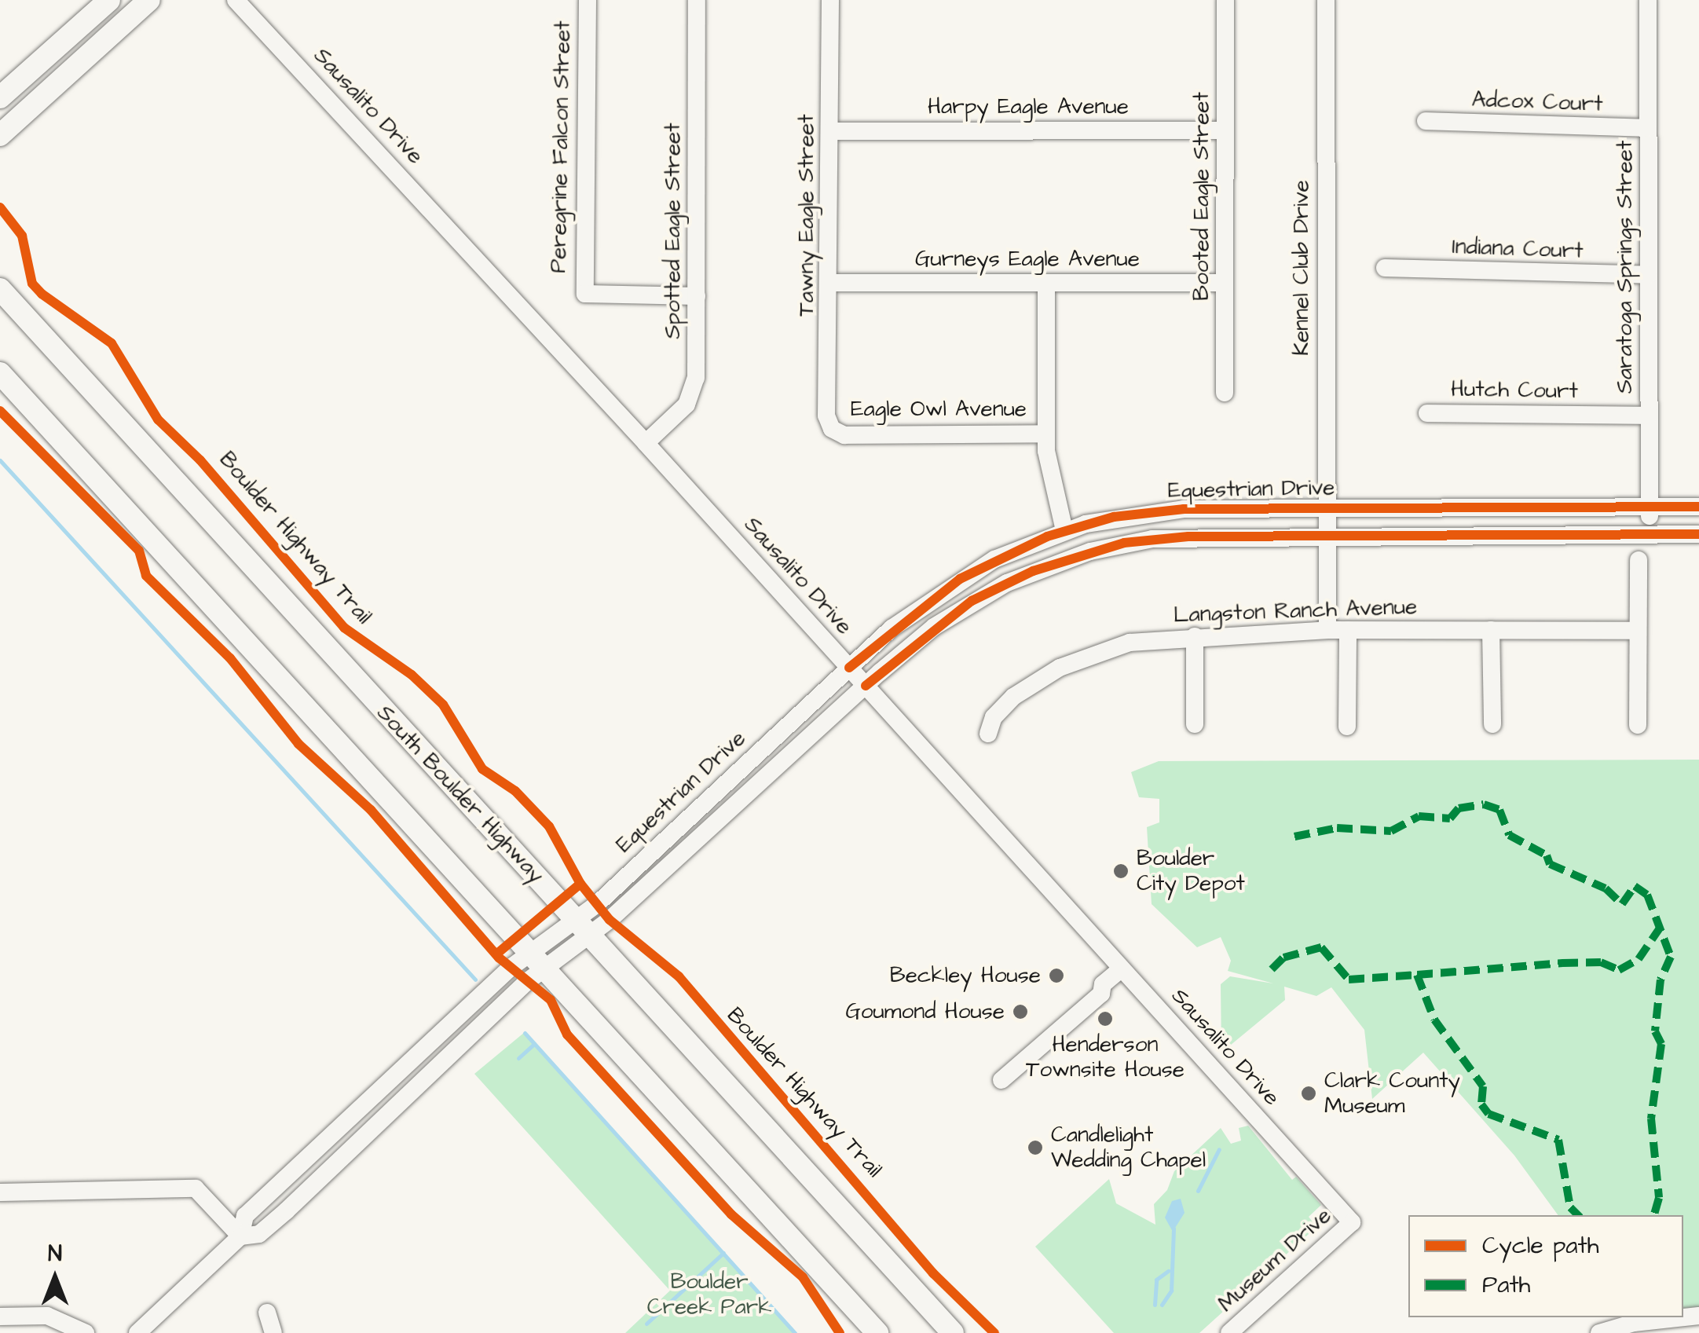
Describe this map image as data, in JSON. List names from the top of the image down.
{
  "streets": {
    "main road": ["South Boulder Highway"],
    "street": [
      "Adcox Court",
      "Sausalito Drive",
      "Harpy Eagle Avenue",
      "Peregrine Falcon Street",
      "Booted Eagle Street",
      "Tawny Eagle Street",
      "Spotted Eagle Street",
      "Indiana Court",
      "Gurneys Eagle Avenue",
      "Saratoga Springs Street",
      "Kennel Club Drive",
      "Hutch Court",
      "Eagle Owl Avenue",
      "Equestrian Drive",
      "Langston Ranch Avenue",
      "Museum Drive"
    ],
    "cycle path": ["Boulder Highway Trail"]
  },
  "crossings": [
    ["Adcox Court", "Saratoga Springs Street"],
    ["Sausalito Drive", "Spotted Eagle Street"],
    ["Sausalito Drive", "Equestrian Drive"],
    ["Sausalito Drive", "Museum Drive"],
    ["Harpy Eagle Avenue", "Booted Eagle Street"],
    ["Harpy Eagle Avenue", "Tawny Eagle Street"],
    ["Peregrine Falcon Street", "Spotted Eagle Street"],
    ["Booted Eagle Street", "Gurneys Eagle Avenue"],
    ["Tawny Eagle Street", "Gurneys Eagle Avenue"],
    ["Tawny Eagle Street", "Eagle Owl Avenue"],
    ["Indiana Court", "Saratoga Springs Street"],
    ["Saratoga Springs Street", "Hutch Court"],
    ["Saratoga Springs Street", "Equestrian Drive"],
    ["Kennel Club Drive", "Equestrian Drive"],
    ["Kennel Club Drive", "Langston Ranch Avenue"],
    ["Equestrian Drive", "South Boulder Highway"]
  ],
  "parks": ["Boulder Creek Park"],
  "places": [
    "Boulder City Depot",
    "Beckley House",
    "Goumond House",
    "Henderson Townsite House",
    "Clark County Museum",
    "Candlelight Wedding Chapel"
  ],
  "legend": ["Cycle path", "Path"],
  "north": "top"
}
